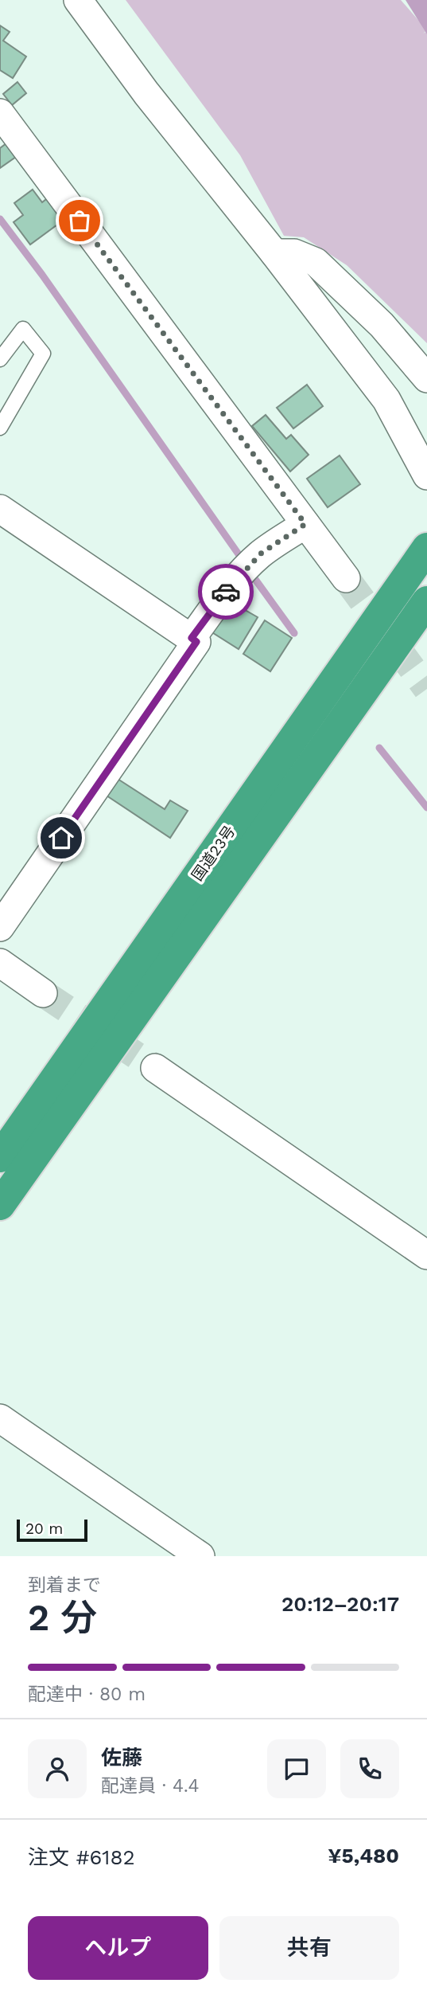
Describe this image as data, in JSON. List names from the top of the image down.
{
  "streets": {
    "highway": ["国道23号"]
  },
  "scale_bar": "20 m",
  "page": {
    "scale": "20 m",
    "heading": ["2 分", "到着まで", "20:12–20:17"],
    "panel": [
      "佐藤",
      "配達員 · 4.4",
      "注文 #6182",
      "¥5,480"
    ],
    "bar": "配達中 · 80 m",
    "buttons": ["ヘルプ", "共有"]
  }
}
